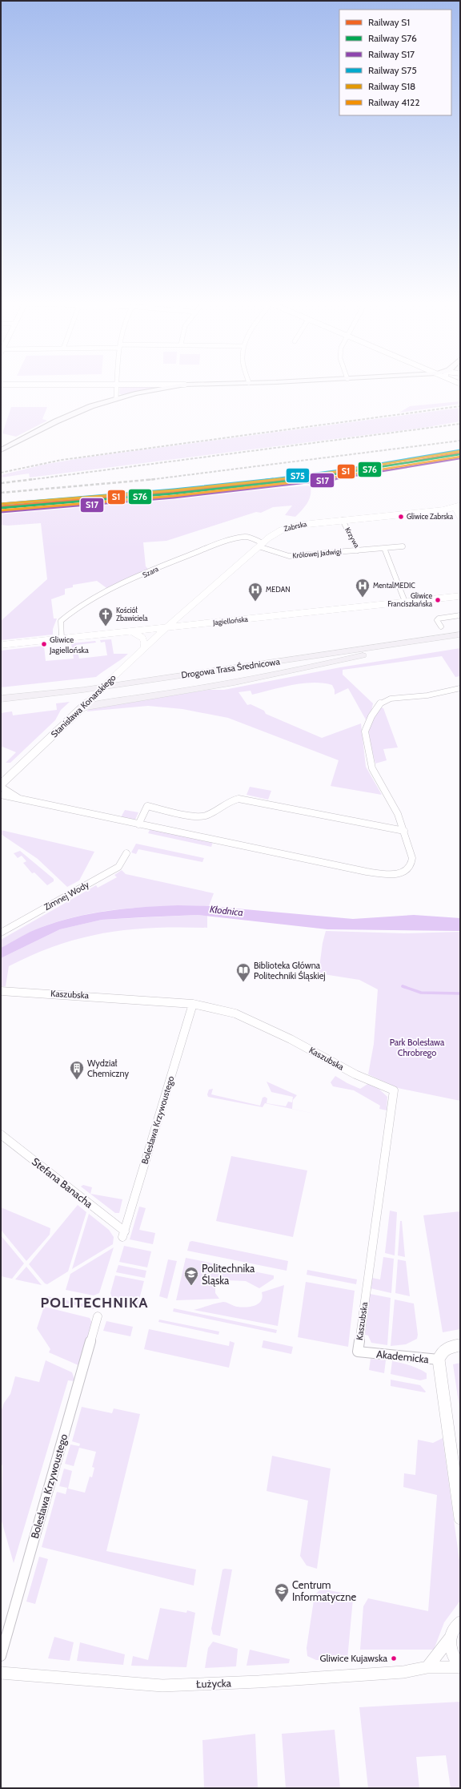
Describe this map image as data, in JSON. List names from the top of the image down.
{
  "streets": {
    "main road": ["Drogowa Trasa Średnicowa"],
    "street": [
      "Zabrska",
      "Krzywa",
      "Królowej Jadwigi",
      "Szara",
      "Jagiellońska",
      "Stanisława Konarskiego",
      "Zimnej Wody",
      "Kaszubska",
      "Bolesława Krzywoustego",
      "Stefana Banacha",
      "Akademicka",
      "Łużycka"
    ]
  },
  "crossings": [
    ["Zabrska", "Krzywa"],
    ["Zabrska", "Królowej Jadwigi"],
    ["Zabrska", "Szara"],
    ["Zabrska", "Jagiellońska"],
    ["Zabrska", "Stanisława Konarskiego"],
    ["Krzywa", "Królowej Jadwigi"],
    ["Królowej Jadwigi", "Szara"],
    ["Szara", "Jagiellońska"],
    ["Jagiellońska", "Stanisława Konarskiego"],
    ["Kaszubska", "Bolesława Krzywoustego"],
    ["Kaszubska", "Akademicka"],
    ["Bolesława Krzywoustego", "Stefana Banacha"]
  ],
  "districts": ["POLITECHNIKA"],
  "water": ["Kłodnica"],
  "parks": ["Park Bolesława Chrobrego"],
  "places": {
    "other": [
      "Gliwice Zabrska",
      "Gliwice Franciszkańska",
      "Gliwice Jagiellońska",
      "Gliwice Kujawska"
    ],
    "hospital": ["MentalMEDIC", "MEDAN"],
    "church": ["Kościół Zbawiciela"],
    "library": ["Biblioteka Główna Politechniki Śląskiej"],
    "building": ["Wydział Chemiczny"],
    "school or university": ["Politechnika Śląska", "Centrum Informatyczne"]
  },
  "lines": [
    "rail line S75",
    "rail line S18",
    "rail line S1",
    "rail line S76",
    "rail line 4122",
    "rail line S17"
  ],
  "legend": [
    "Railway S1",
    "Railway S76",
    "Railway S17",
    "Railway S75",
    "Railway S18",
    "Railway 4122"
  ]
}
